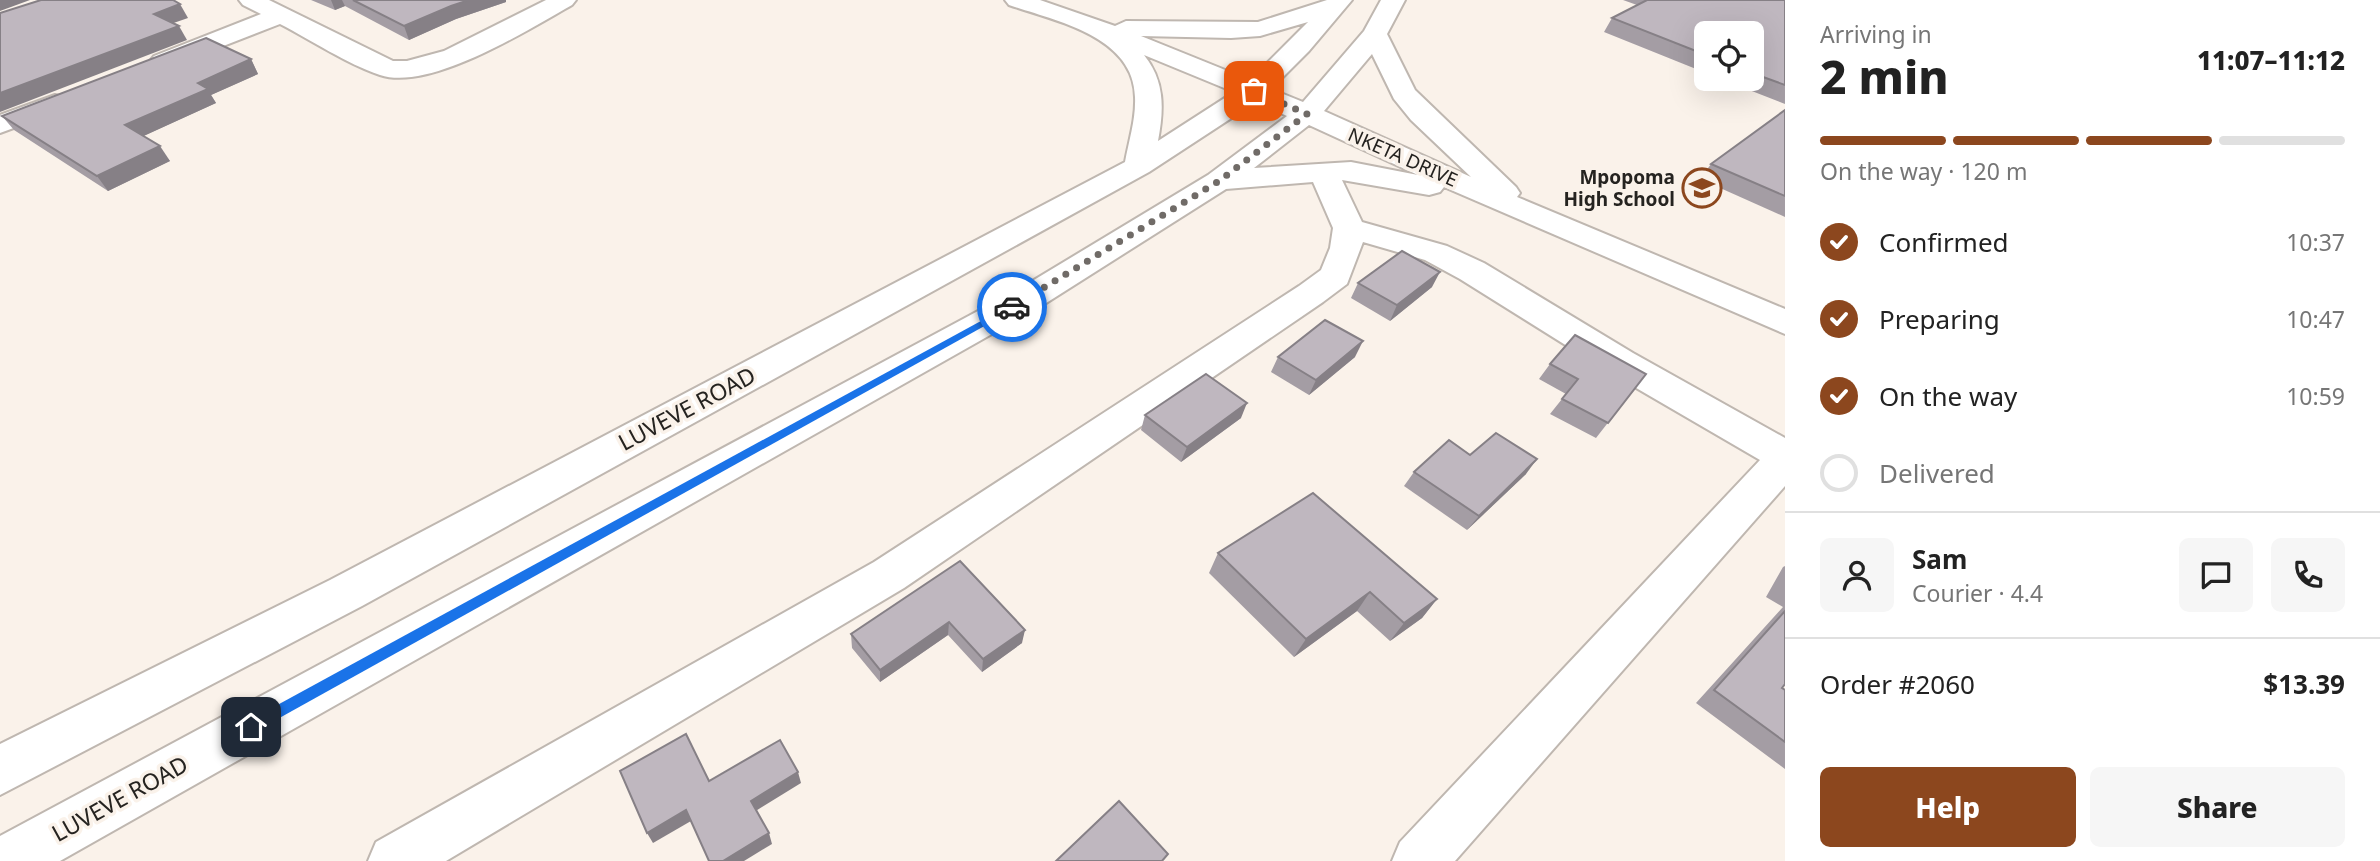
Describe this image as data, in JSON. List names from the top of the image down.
{
  "streets": {
    "street": ["NKETA DRIVE", "LUVEVE ROAD"]
  },
  "crossings": [
    ["NKETA DRIVE", "LUVEVE ROAD"]
  ],
  "places": {
    "school or university": ["Mpopoma High School"]
  },
  "page": {
    "heading": ["2 min", "Arriving in", "11:07–11:12"],
    "panel": [
      "Sam",
      "Courier · 4.4",
      "Order #2060",
      "$13.39"
    ],
    "bar": "On the way · 120 m",
    "list": [
      ["Confirmed", "10:37"],
      ["Preparing", "10:47"],
      ["On the way", "10:59"],
      "Delivered"
    ],
    "buttons": ["Help", "Share"]
  }
}
